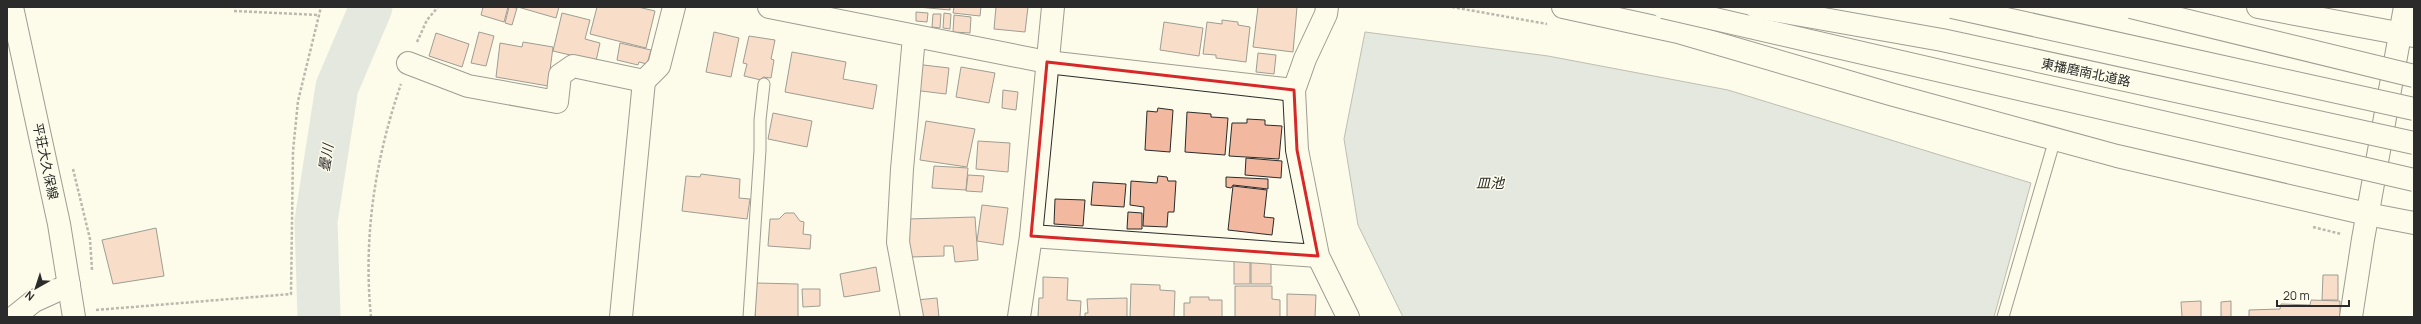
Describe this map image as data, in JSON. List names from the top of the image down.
{
  "streets": {
    "main road": ["東播磨南北道路", "平荘大久保線"]
  },
  "water": ["曇川", "皿池"],
  "scale_bar": "20 m",
  "north": "bottom left"
}
